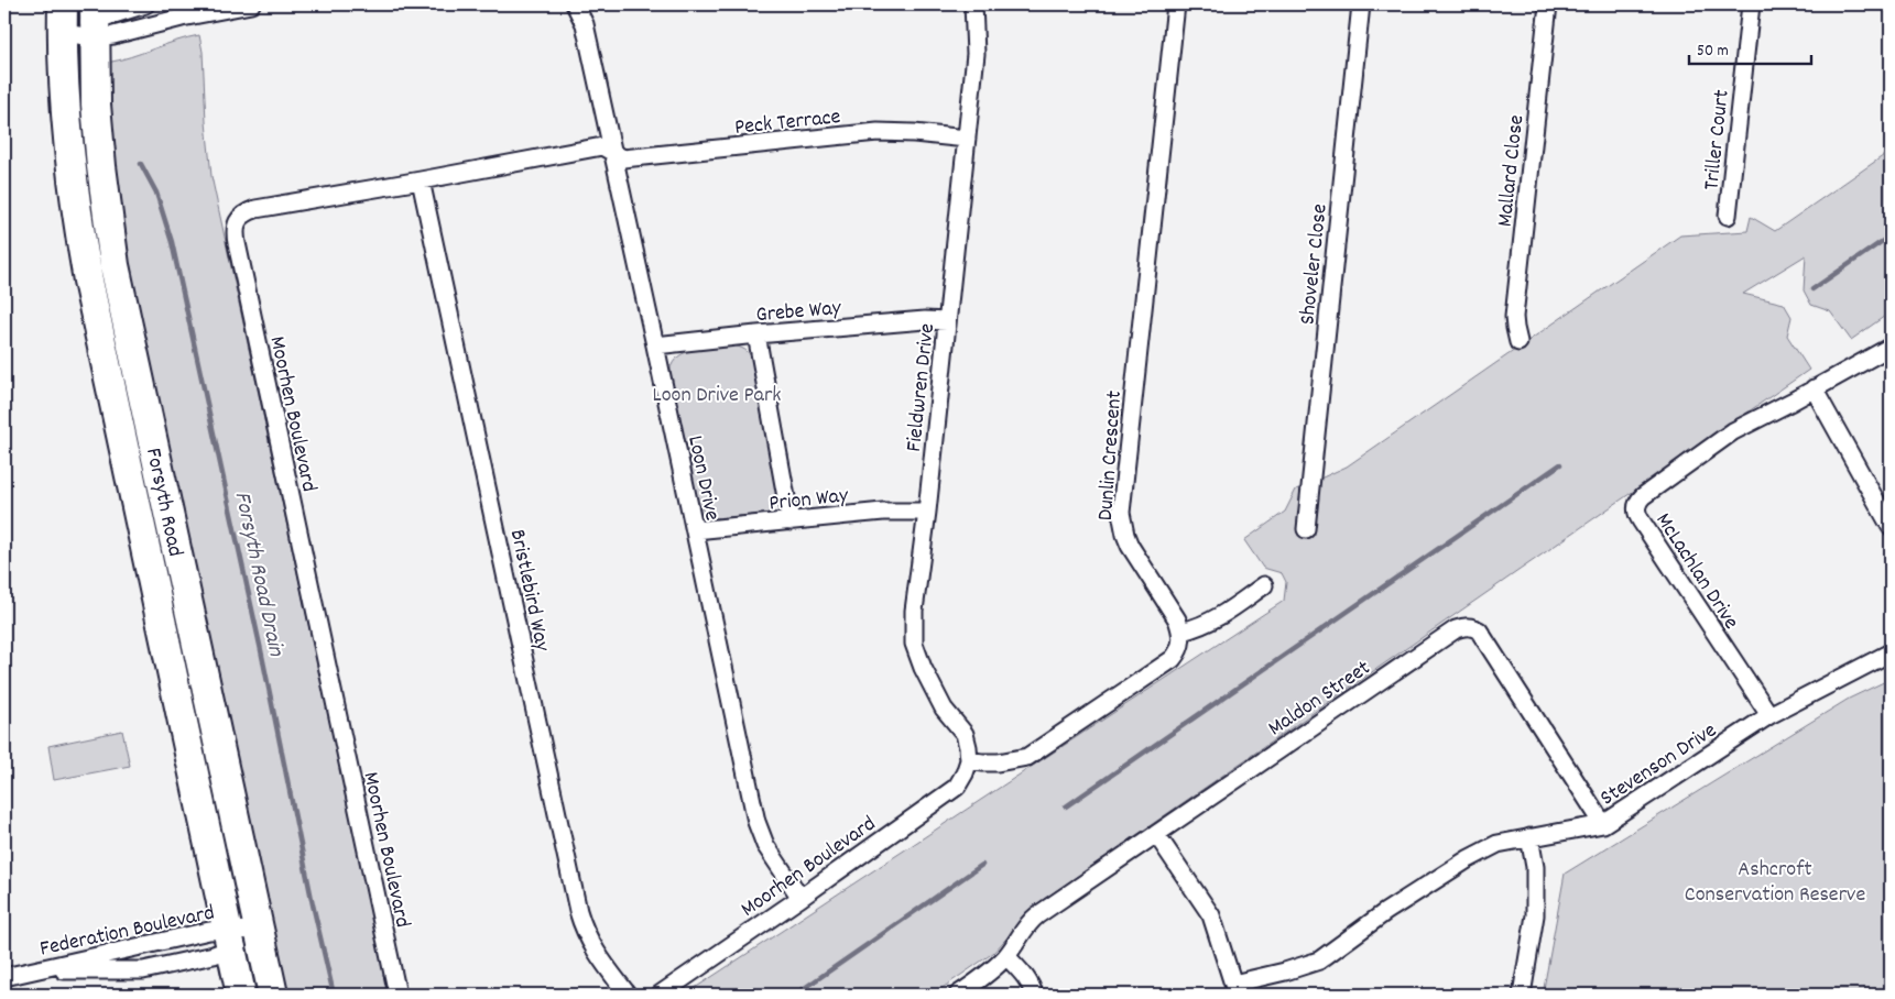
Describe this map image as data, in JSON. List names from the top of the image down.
{
  "streets": {
    "highway": ["Forsyth Road"],
    "street": [
      "Peck Terrace",
      "Triller Court",
      "Mallard Close",
      "Shoveler Close",
      "Grebe Way",
      "Fieldwren Drive",
      "Moorhen Boulevard",
      "Dunlin Crescent",
      "Loon Drive",
      "Prion Way",
      "McLachlan Drive",
      "Bristlebird Way",
      "Maldon Street",
      "Stevenson Drive",
      "Federation Boulevard"
    ]
  },
  "crossings": [
    ["Peck Terrace", "Fieldwren Drive"],
    ["Peck Terrace", "Moorhen Boulevard"],
    ["Peck Terrace", "Loon Drive"],
    ["Grebe Way", "Fieldwren Drive"],
    ["Grebe Way", "Loon Drive"],
    ["Fieldwren Drive", "Moorhen Boulevard"],
    ["Fieldwren Drive", "Prion Way"],
    ["Moorhen Boulevard", "Loon Drive"],
    ["Moorhen Boulevard", "Bristlebird Way"],
    ["Loon Drive", "Prion Way"],
    ["Forsyth Road", "Federation Boulevard"],
    ["McLachlan Drive", "Stevenson Drive"],
    ["Maldon Street", "Stevenson Drive"]
  ],
  "water": ["Forsyth Road Drain"],
  "parks": ["Loon Drive Park", "Ashcroft Conservation Reserve"],
  "scale_bar": "50 m"
}
